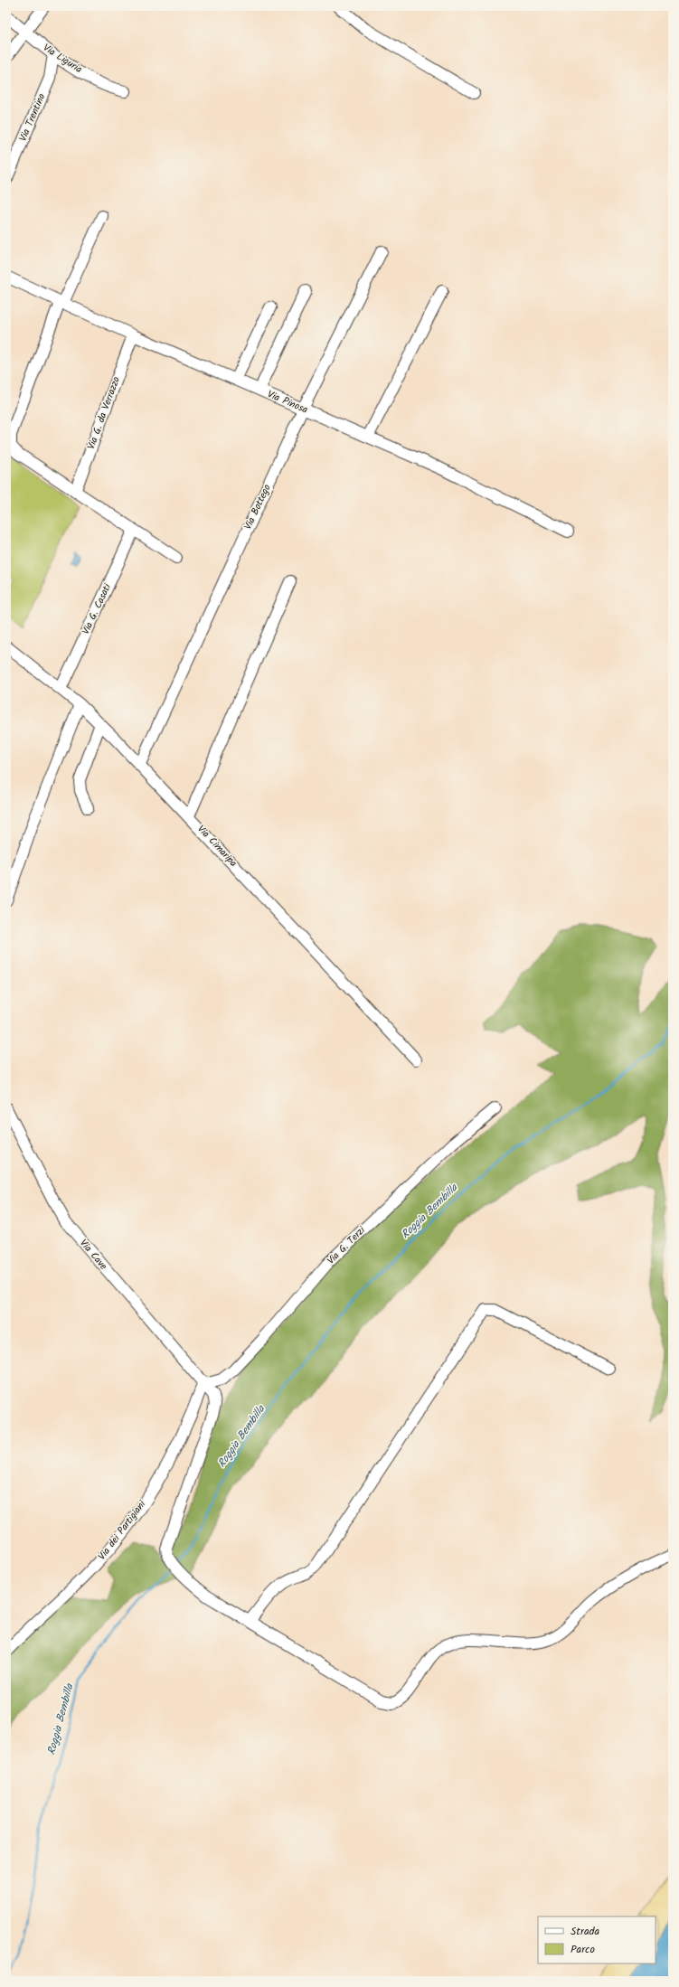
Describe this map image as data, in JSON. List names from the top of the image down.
{
  "streets": {
    "street": [
      "Via Liguria",
      "Via Trentino",
      "Via Pinosa",
      "Via G. da Verrazzo",
      "Via Bottego",
      "Via G. Casati",
      "Via Cimaripa",
      "Via G. Terzi",
      "Via Cave",
      "Via dei Partigiani"
    ]
  },
  "crossings": [
    ["Via Liguria", "Via Trentino"],
    ["Via Pinosa", "Via G. da Verrazzo"],
    ["Via Pinosa", "Via Bottego"],
    ["Via Bottego", "Via Cimaripa"],
    ["Via G. Casati", "Via Cimaripa"],
    ["Via G. Terzi", "Via Cave"],
    ["Via G. Terzi", "Via dei Partigiani"],
    ["Via Cave", "Via dei Partigiani"]
  ],
  "water": ["Roggia Bembilla"],
  "legend": ["Strada", "Parco"]
}
